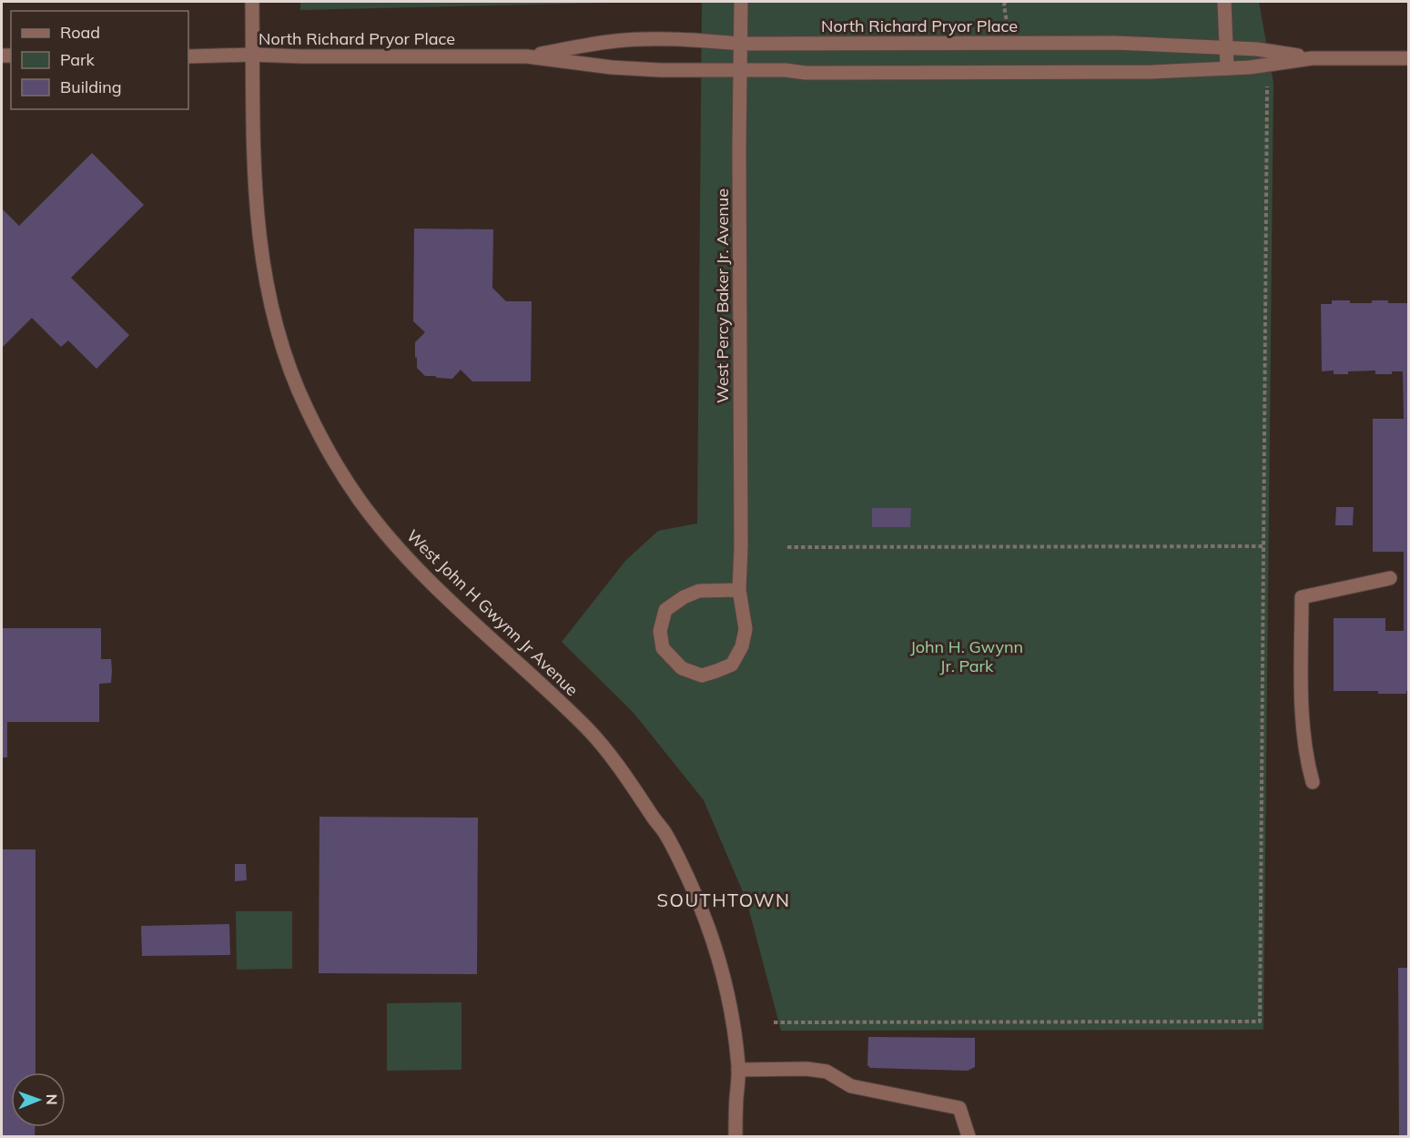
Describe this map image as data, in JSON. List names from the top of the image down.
{
  "streets": {
    "street": ["North Richard Pryor Place", "West Percy Baker Jr. Avenue", "West John H Gwynn Jr Avenue"]
  },
  "crossings": [
    ["North Richard Pryor Place", "West Percy Baker Jr. Avenue"],
    ["North Richard Pryor Place", "West John H Gwynn Jr Avenue"]
  ],
  "districts": ["SOUTHTOWN"],
  "parks": ["John H. Gwynn Jr. Park"],
  "legend": ["Road", "Park", "Building"],
  "north": "right"
}
